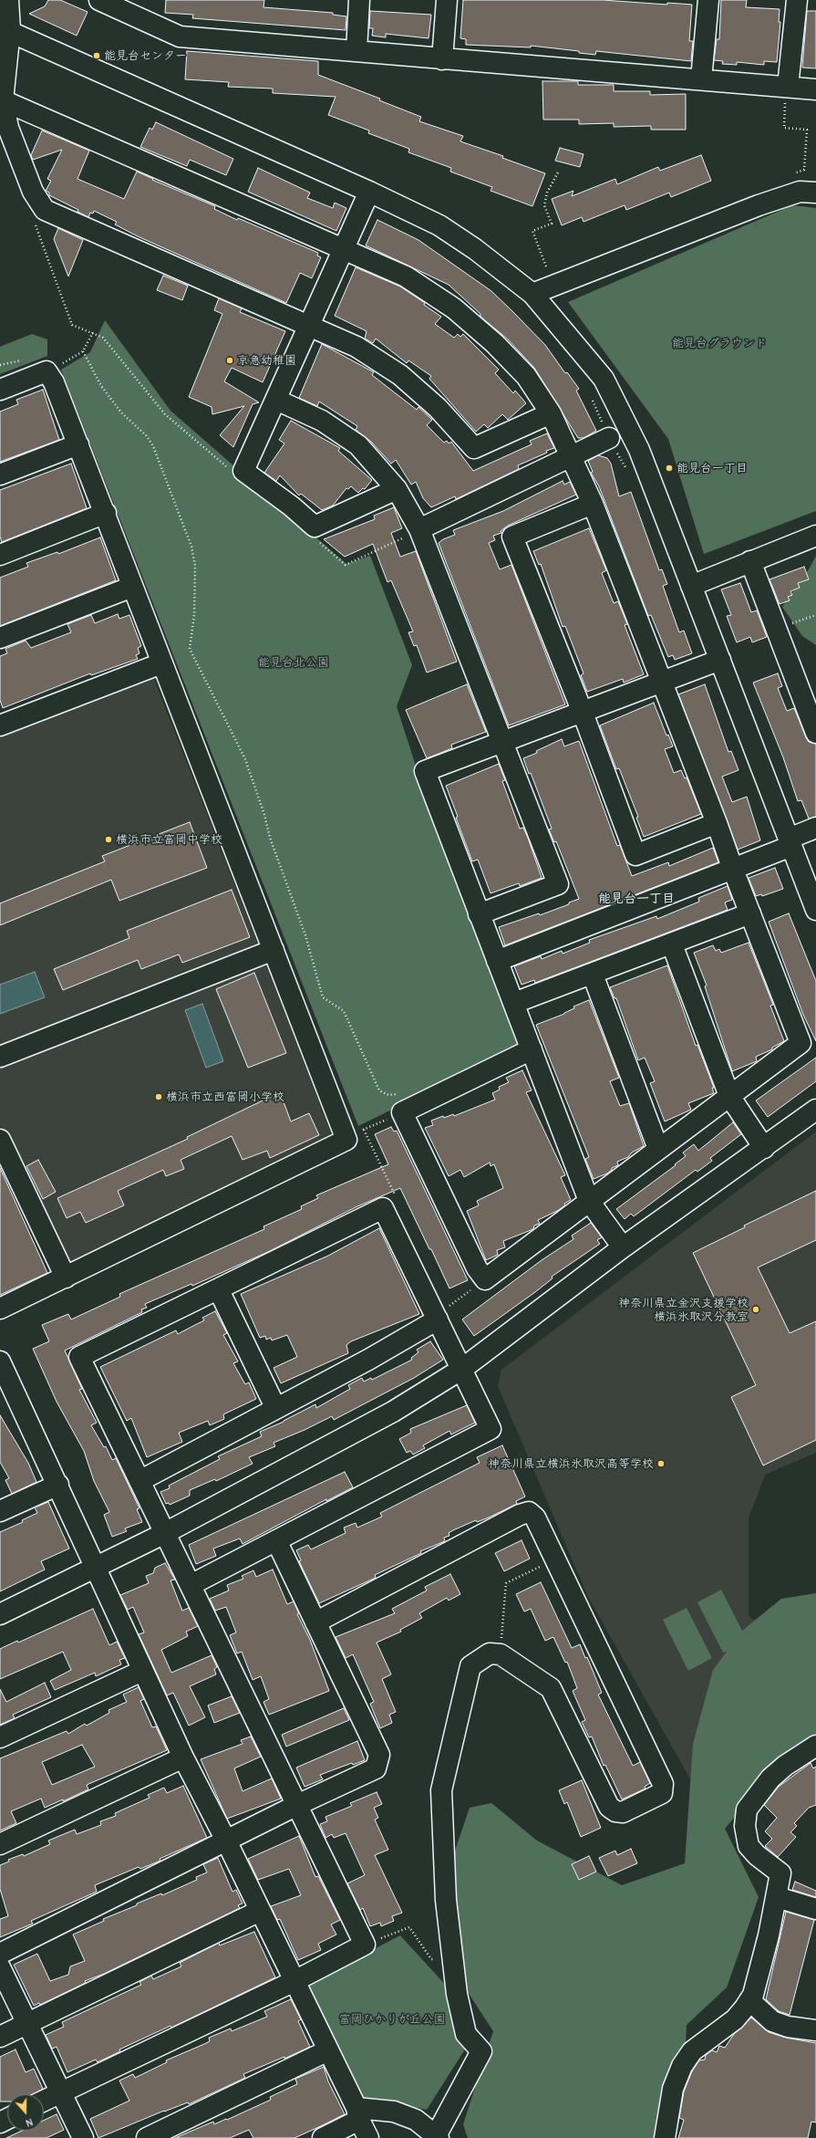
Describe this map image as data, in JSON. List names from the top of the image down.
{
  "districts": ["能見台一丁目"],
  "parks": ["能見台グラウンド", "能見台北公園", "富岡ひかりが丘公園"],
  "places": [
    "能見台センター",
    "京急幼稚園",
    "能見台一丁目",
    "横浜市立富岡中学校",
    "横浜市立西富岡小学校",
    "神奈川県立金沢支援学校 横浜氷取沢分教室",
    "神奈川県立横浜氷取沢高等学校"
  ],
  "north": "bottom"
}
